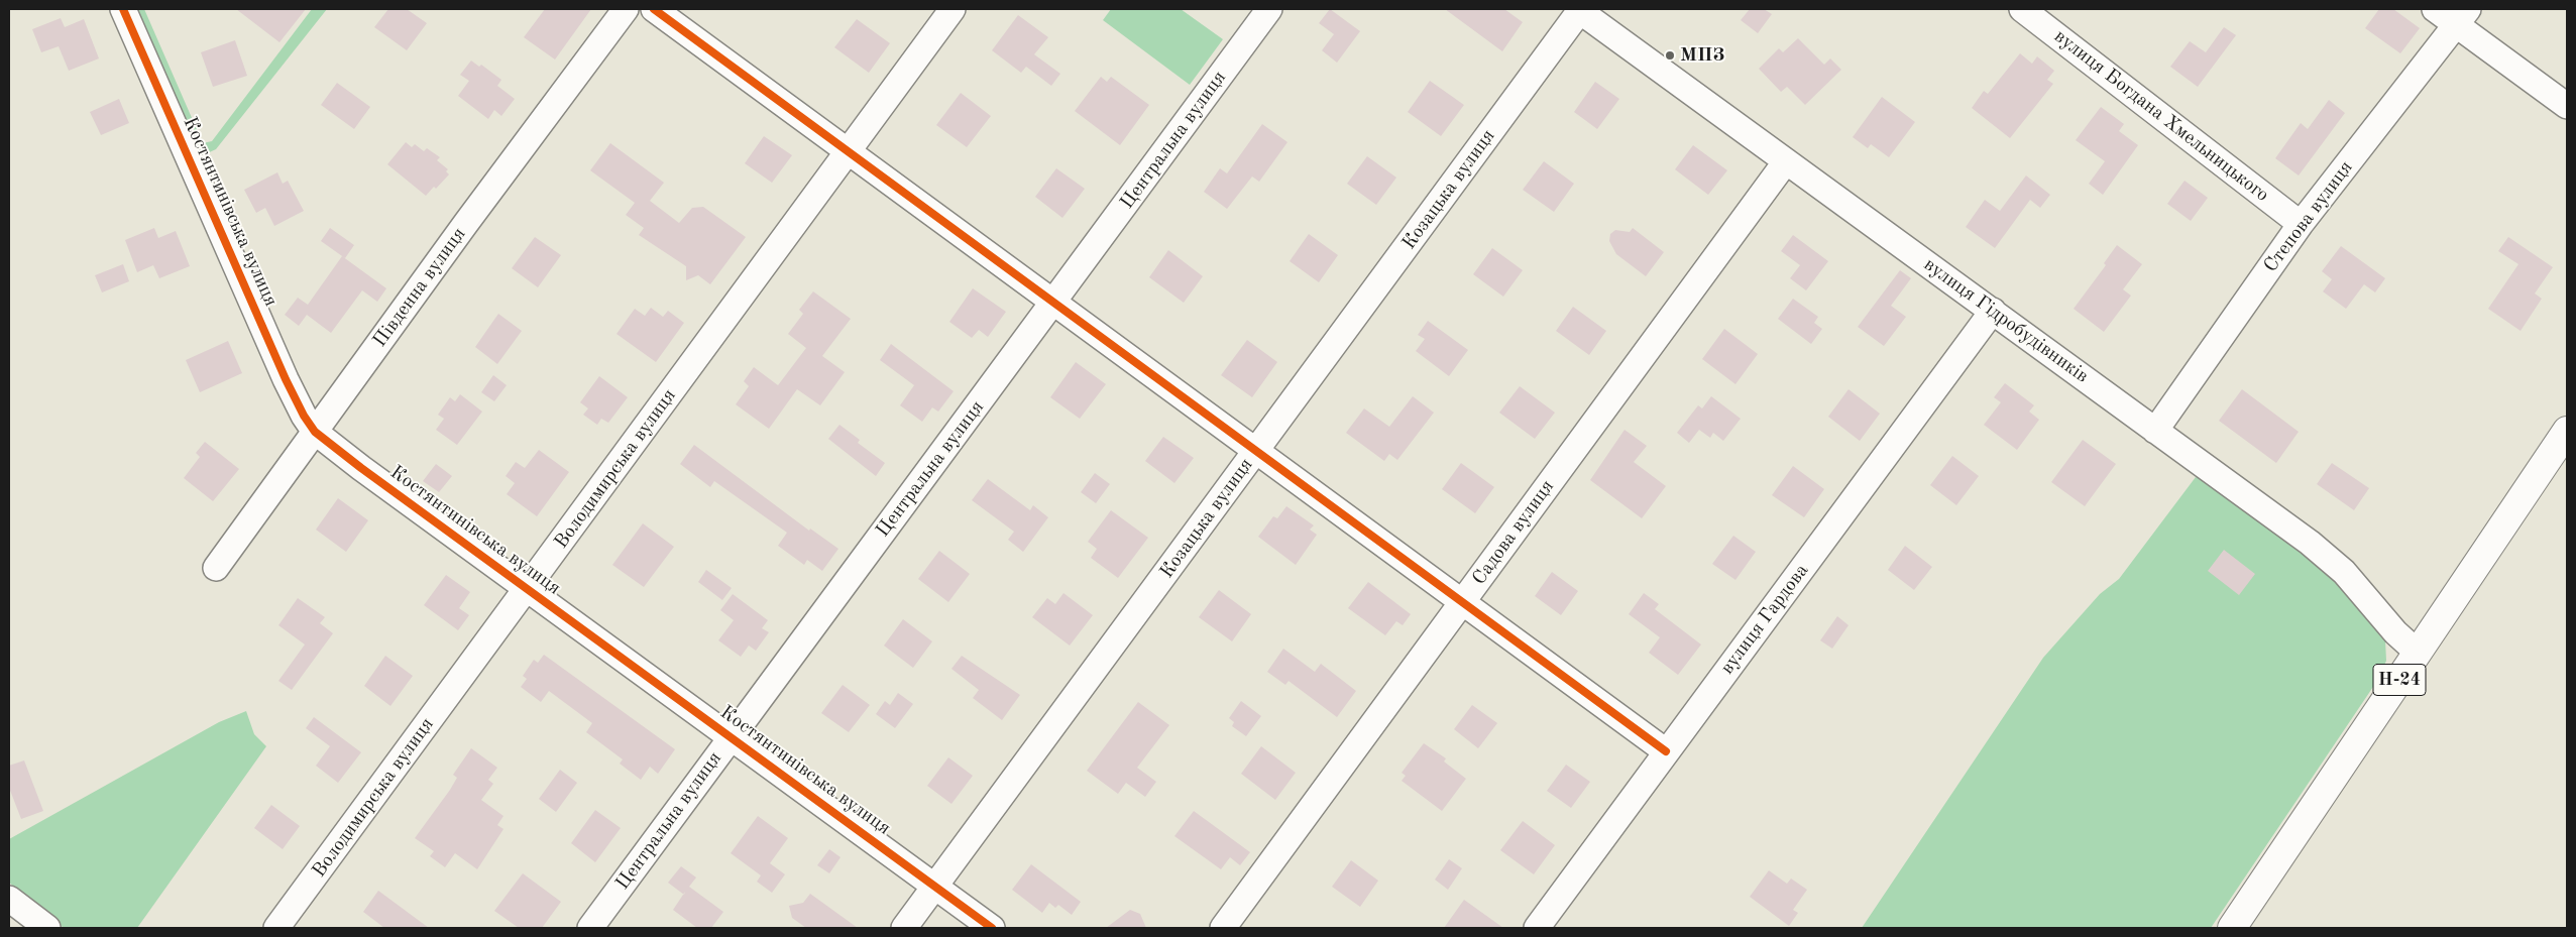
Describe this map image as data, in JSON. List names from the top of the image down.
{
  "streets": {
    "main road": ["Н-24"],
    "street": [
      "вулиця Богдана Хмельницького",
      "Центральна вулиця",
      "Козацька вулиця",
      "Костянтинівська вулиця",
      "Степова вулиця",
      "Південна вулиця",
      "вулиця Гідробудівників",
      "Володимирська вулиця",
      "Садова вулиця",
      "вулиця Гардова"
    ]
  },
  "crossings": [
    ["вулиця Богдана Хмельницького", "Степова вулиця"],
    ["Центральна вулиця", "Костянтинівська вулиця"],
    ["Козацька вулиця", "Костянтинівська вулиця"],
    ["Козацька вулиця", "вулиця Гідробудівників"],
    ["Костянтинівська вулиця", "Південна вулиця"],
    ["Костянтинівська вулиця", "Володимирська вулиця"],
    ["Степова вулиця", "вулиця Гідробудівників"],
    ["вулиця Гідробудівників", "Садова вулиця"],
    ["вулиця Гідробудівників", "вулиця Гардова"],
    ["вулиця Гідробудівників", "Н-24"]
  ],
  "places": ["МПЗ"]
}
